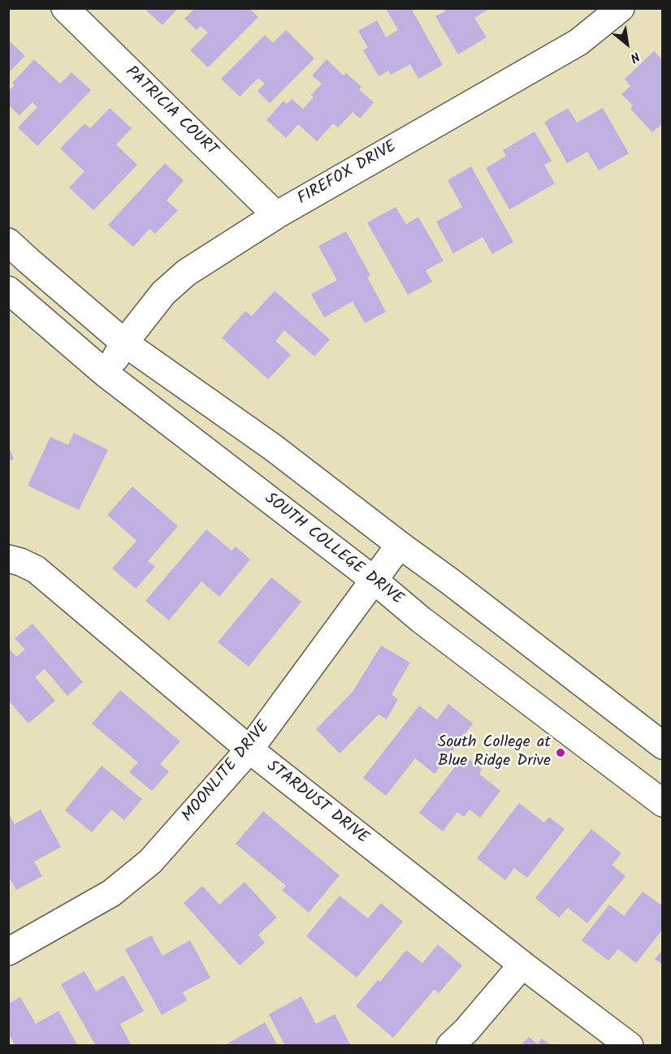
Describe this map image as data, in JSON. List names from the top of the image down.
{
  "streets": {
    "street": [
      "PATRICIA COURT",
      "FIREFOX DRIVE",
      "SOUTH COLLEGE DRIVE",
      "MOONLITE DRIVE",
      "STARDUST DRIVE"
    ]
  },
  "crossings": [
    ["PATRICIA COURT", "FIREFOX DRIVE"],
    ["FIREFOX DRIVE", "SOUTH COLLEGE DRIVE"],
    ["SOUTH COLLEGE DRIVE", "MOONLITE DRIVE"],
    ["MOONLITE DRIVE", "STARDUST DRIVE"]
  ],
  "places": ["South College at Blue Ridge Drive"],
  "north": "bottom right"
}
